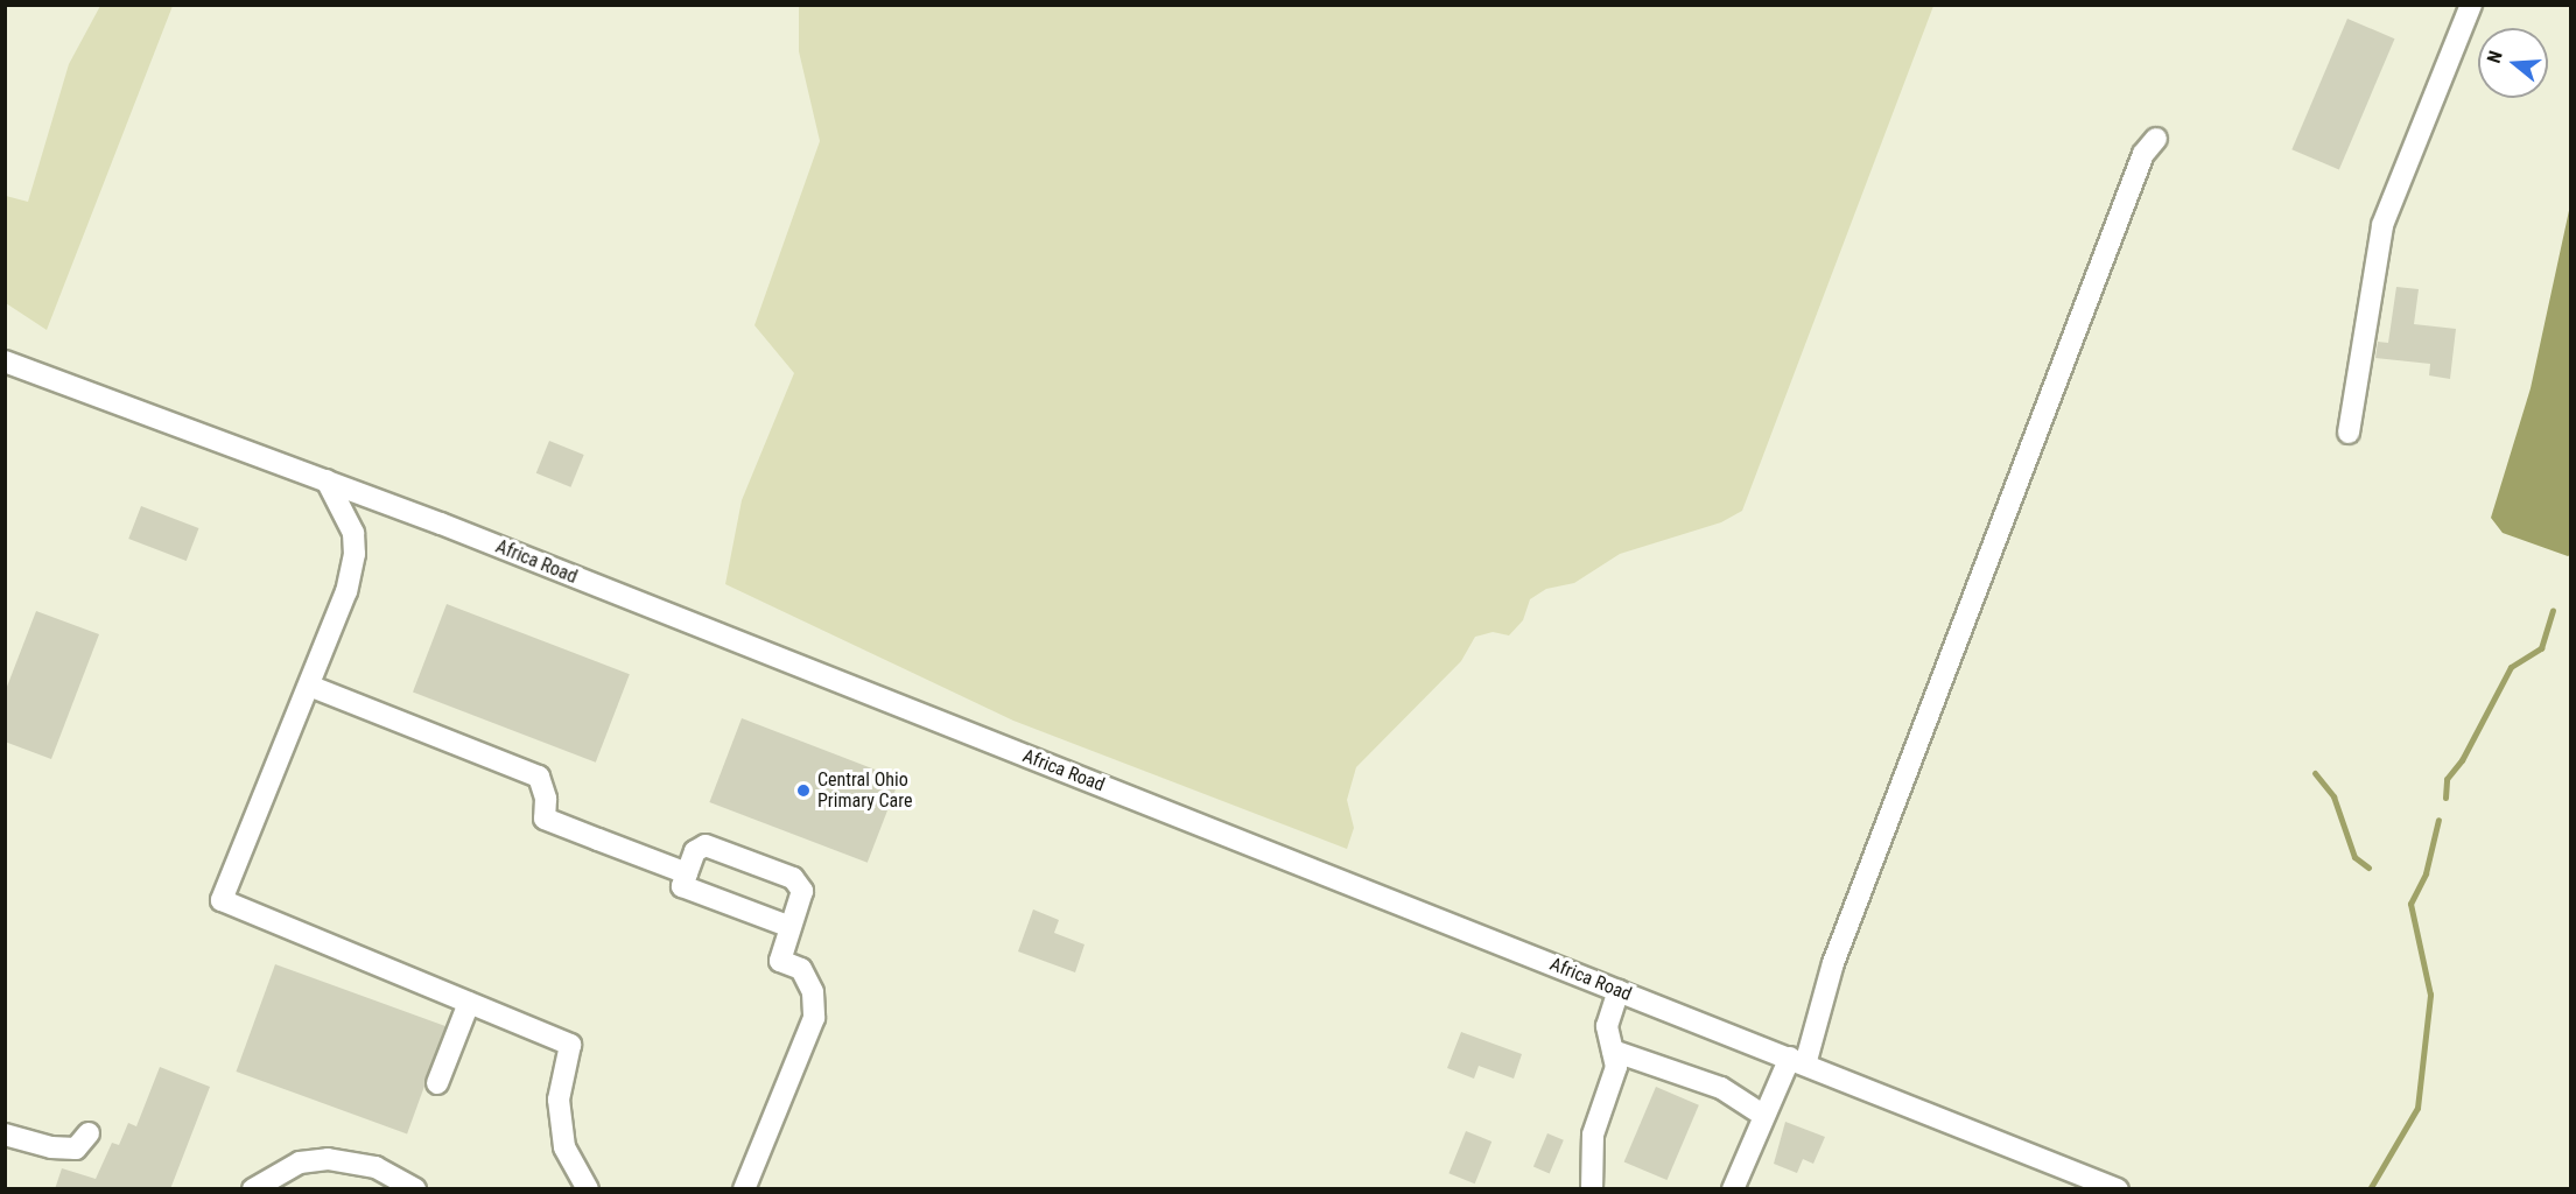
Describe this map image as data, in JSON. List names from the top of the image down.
{
  "streets": {
    "street": ["Africa Road"]
  },
  "places": ["Central Ohio Primary Care"],
  "north": "left"
}
